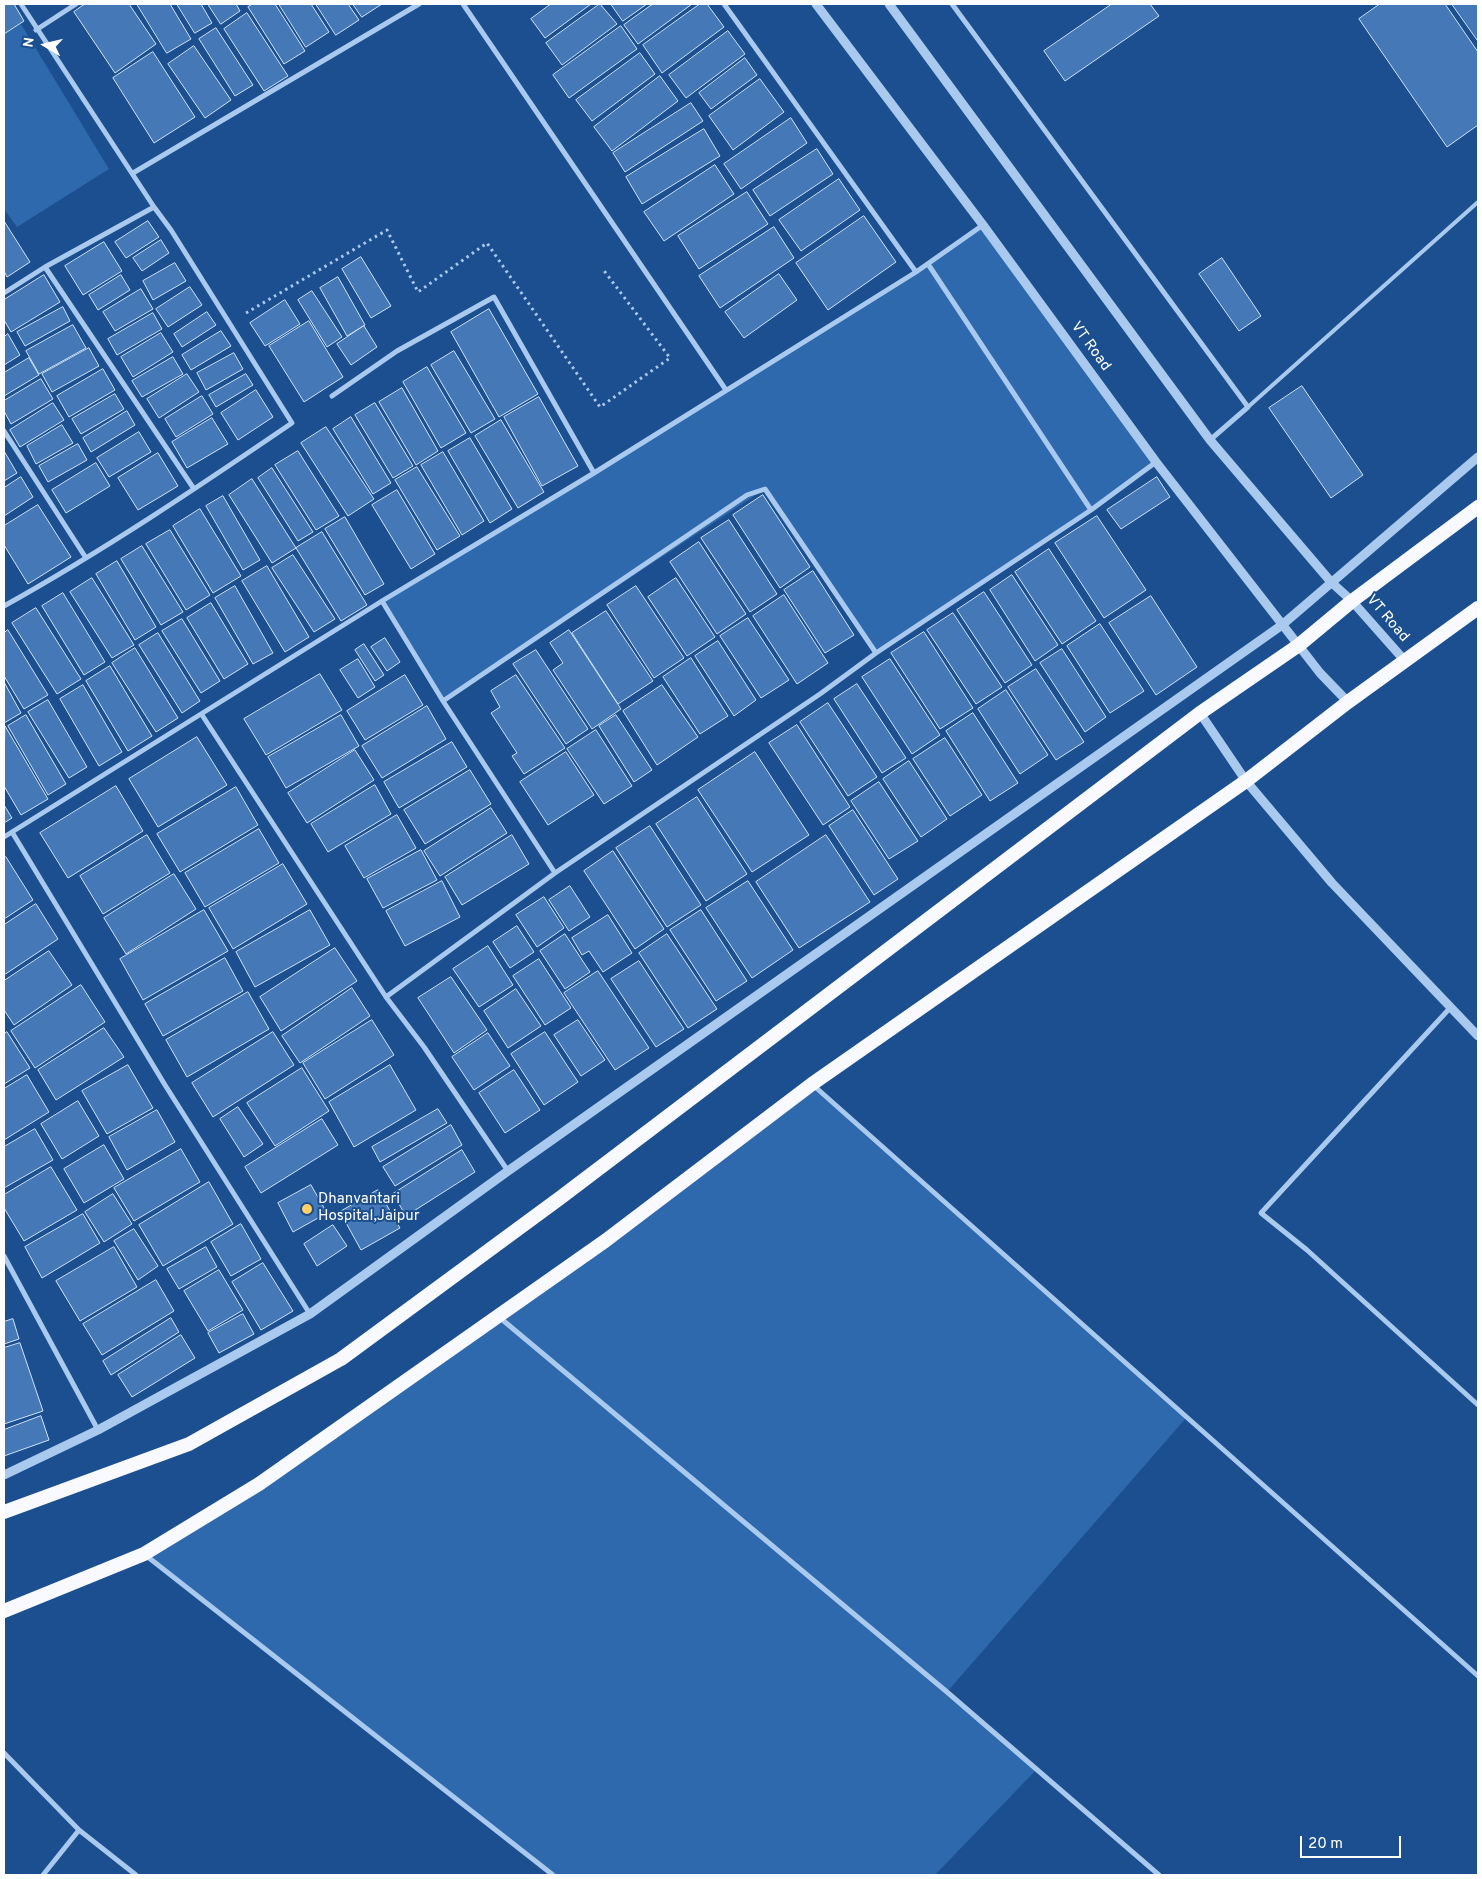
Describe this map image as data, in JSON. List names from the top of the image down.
{
  "streets": {
    "street": ["VT Road"]
  },
  "places": ["Dhanvantari Hospital,Jaipur"],
  "scale_bar": "20 m",
  "north": "left"
}
